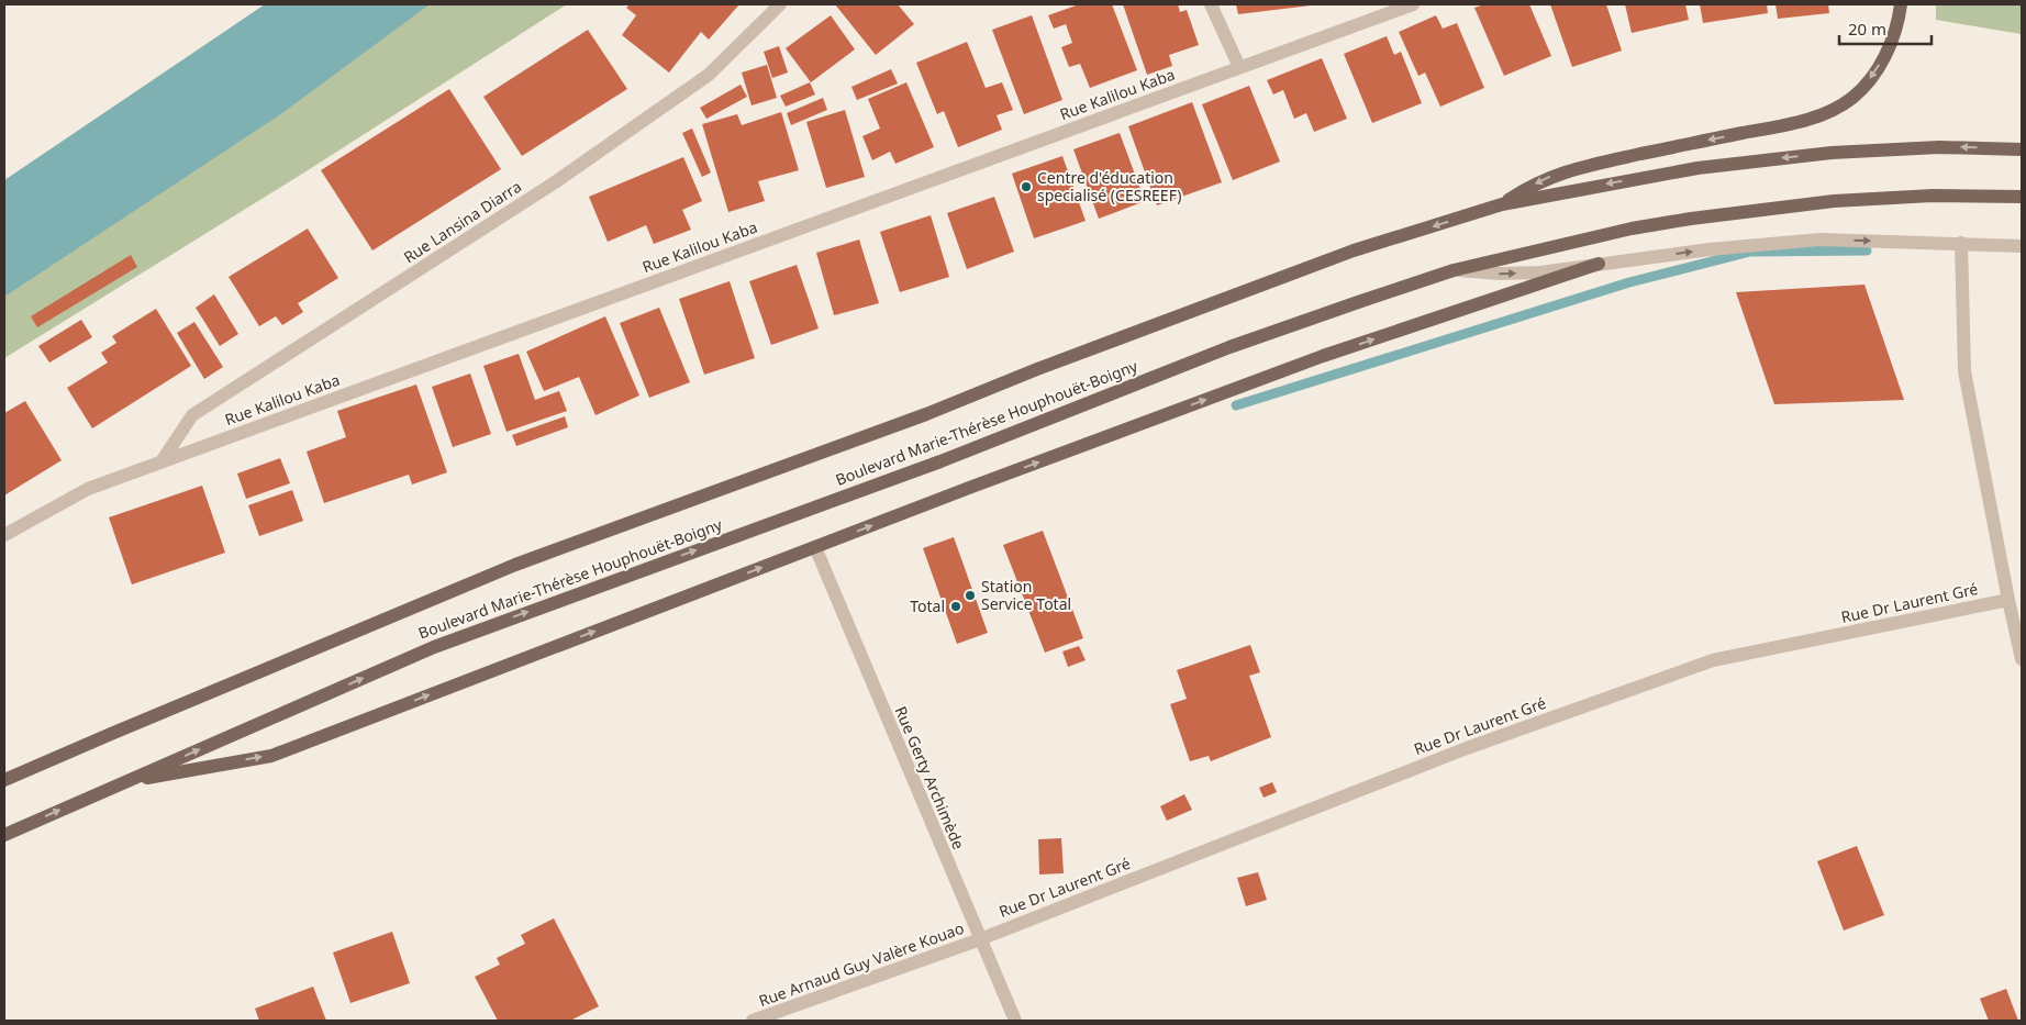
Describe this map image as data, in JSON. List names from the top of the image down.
{
  "streets": {
    "main road": ["Boulevard Marie-Thérèse Houphouët-Boigny"],
    "street": [
      "Rue Kalilou Kaba",
      "Rue Lansina Diarra",
      "Rue Dr Laurent Gré",
      "Rue Gerty Archimède",
      "Rue Arnaud Guy Valère Kouao"
    ]
  },
  "crossings": [
    ["Rue Kalilou Kaba", "Rue Lansina Diarra"],
    ["Rue Dr Laurent Gré", "Rue Gerty Archimède"],
    ["Rue Dr Laurent Gré", "Rue Arnaud Guy Valère Kouao"],
    ["Rue Gerty Archimède", "Rue Arnaud Guy Valère Kouao"]
  ],
  "places": ["Centre d'éducation specialisé (CESREEF)", "Station Service Total", "Total"],
  "scale_bar": "20 m"
}
